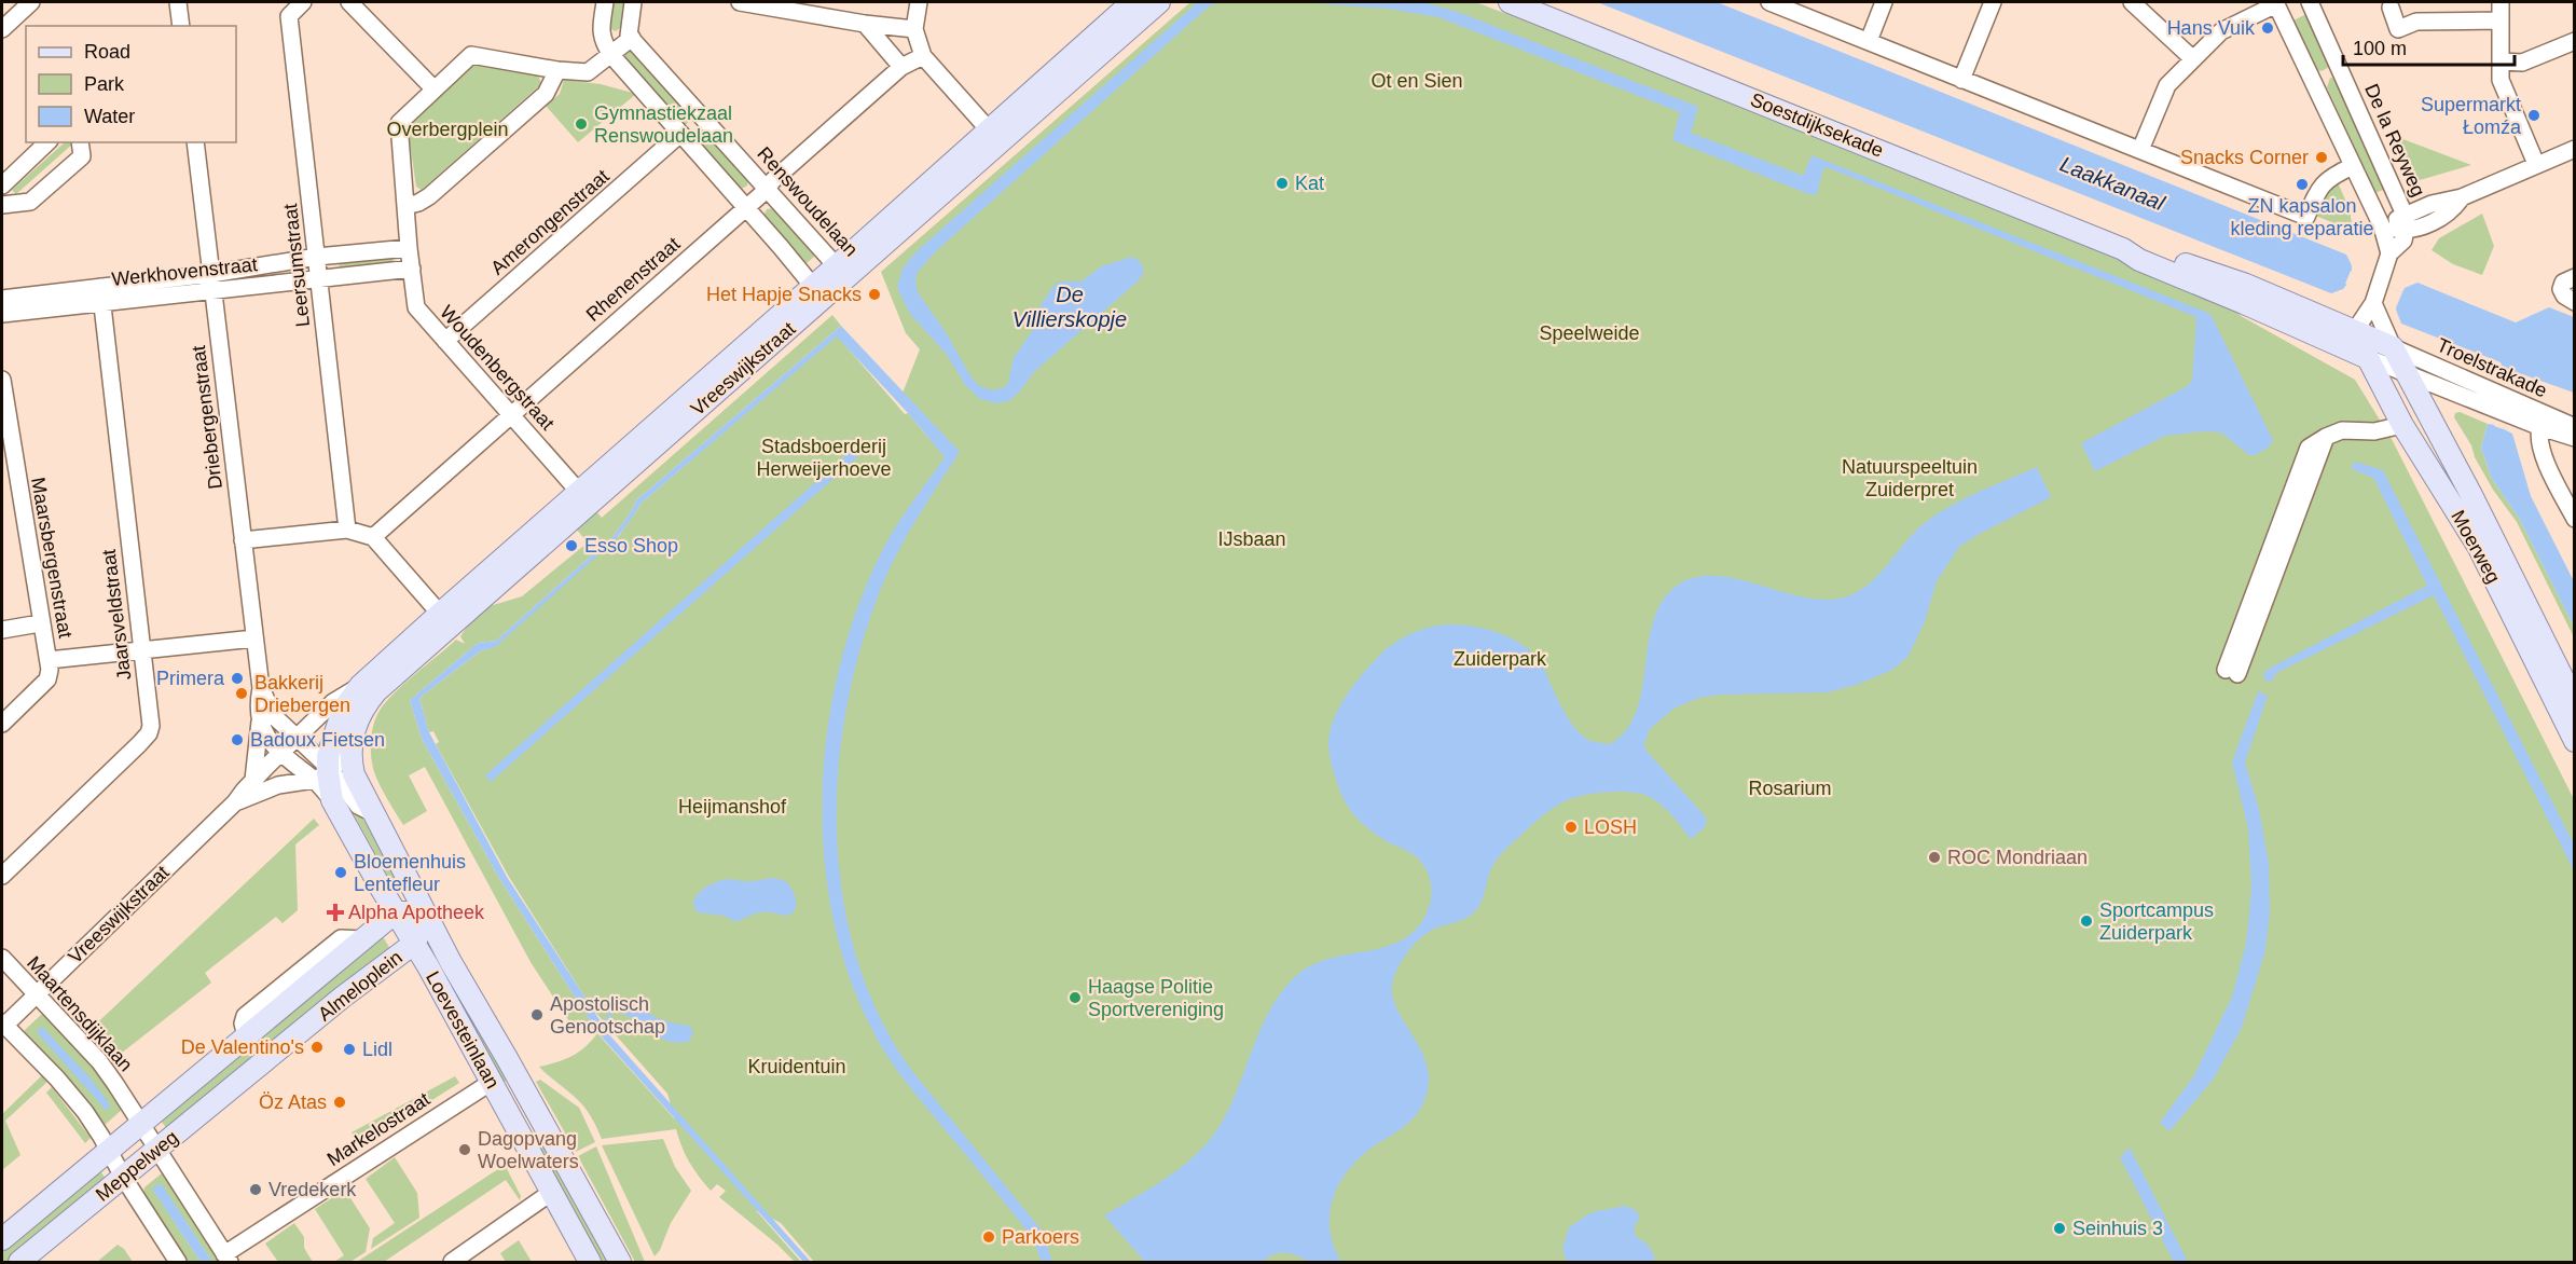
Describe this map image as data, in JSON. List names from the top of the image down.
{
  "streets": {
    "main road": [
      "Soestdijksekade",
      "Vreeswijkstraat",
      "Moerweg",
      "Almeloplein",
      "Loevesteinlaan",
      "Meppelweg"
    ],
    "street": [
      "De la Reyweg",
      "Renswoudelaan",
      "Amerongenstraat",
      "Leersumstraat",
      "Werkhovenstraat",
      "Rhenenstraat",
      "Woudenbergstraat",
      "Troelstrakade",
      "Driebergenstraat",
      "Maarsbergenstraat",
      "Jaarsveldstraat",
      "Maartensdijklaan",
      "Markelostraat"
    ]
  },
  "crossings": [
    ["Soestdijksekade", "Troelstrakade"],
    ["Soestdijksekade", "Moerweg"],
    ["Renswoudelaan", "Rhenenstraat"],
    ["Renswoudelaan", "Woudenbergstraat"],
    ["Renswoudelaan", "Vreeswijkstraat"],
    ["Amerongenstraat", "Woudenbergstraat"],
    ["Leersumstraat", "Werkhovenstraat"],
    ["Werkhovenstraat", "Woudenbergstraat"],
    ["Werkhovenstraat", "Driebergenstraat"],
    ["Werkhovenstraat", "Jaarsveldstraat"],
    ["Rhenenstraat", "Woudenbergstraat"],
    ["Woudenbergstraat", "Vreeswijkstraat"],
    ["Troelstrakade", "Moerweg"],
    ["Vreeswijkstraat", "Driebergenstraat"],
    ["Vreeswijkstraat", "Maartensdijklaan"],
    ["Vreeswijkstraat", "Loevesteinlaan"],
    ["Driebergenstraat", "Loevesteinlaan"],
    ["Almeloplein", "Loevesteinlaan"],
    ["Almeloplein", "Meppelweg"],
    ["Maartensdijklaan", "Markelostraat"],
    ["Maartensdijklaan", "Meppelweg"],
    ["Loevesteinlaan", "Markelostraat"]
  ],
  "water": ["Laakkanaal", "De Villierskopje"],
  "parks": [
    "Ot en Sien",
    "Overbergplein",
    "Speelweide",
    "Stadsboerderij Herweijerhoeve",
    "Natuurspeeltuin Zuiderpret",
    "IJsbaan",
    "Zuiderpark",
    "Rosarium",
    "Heijmanshof",
    "Kruidentuin"
  ],
  "places": {
    "other": [
      "Hans Vuik",
      "Supermarkt Łomźa",
      "Gymnastiekzaal Renswoudelaan",
      "Snacks Corner",
      "Kat",
      "ZN kapsalon kleding reparatie",
      "Het Hapje Snacks",
      "Esso Shop",
      "Primera",
      "Bakkerij Driebergen",
      "Badoux Fietsen",
      "LOSH",
      "ROC Mondriaan",
      "Bloemenhuis Lentefleur",
      "Sportcampus Zuiderpark",
      "Haagse Politie Sportvereniging",
      "Apostolisch Genootschap",
      "De Valentino's",
      "Lidl",
      "Öz Atas",
      "Dagopvang Woelwaters",
      "Vredekerk",
      "Seinhuis 3",
      "Parkoers"
    ],
    "health": ["Alpha Apotheek"]
  },
  "legend": ["Road", "Park", "Water"],
  "scale_bar": "100 m"
}
